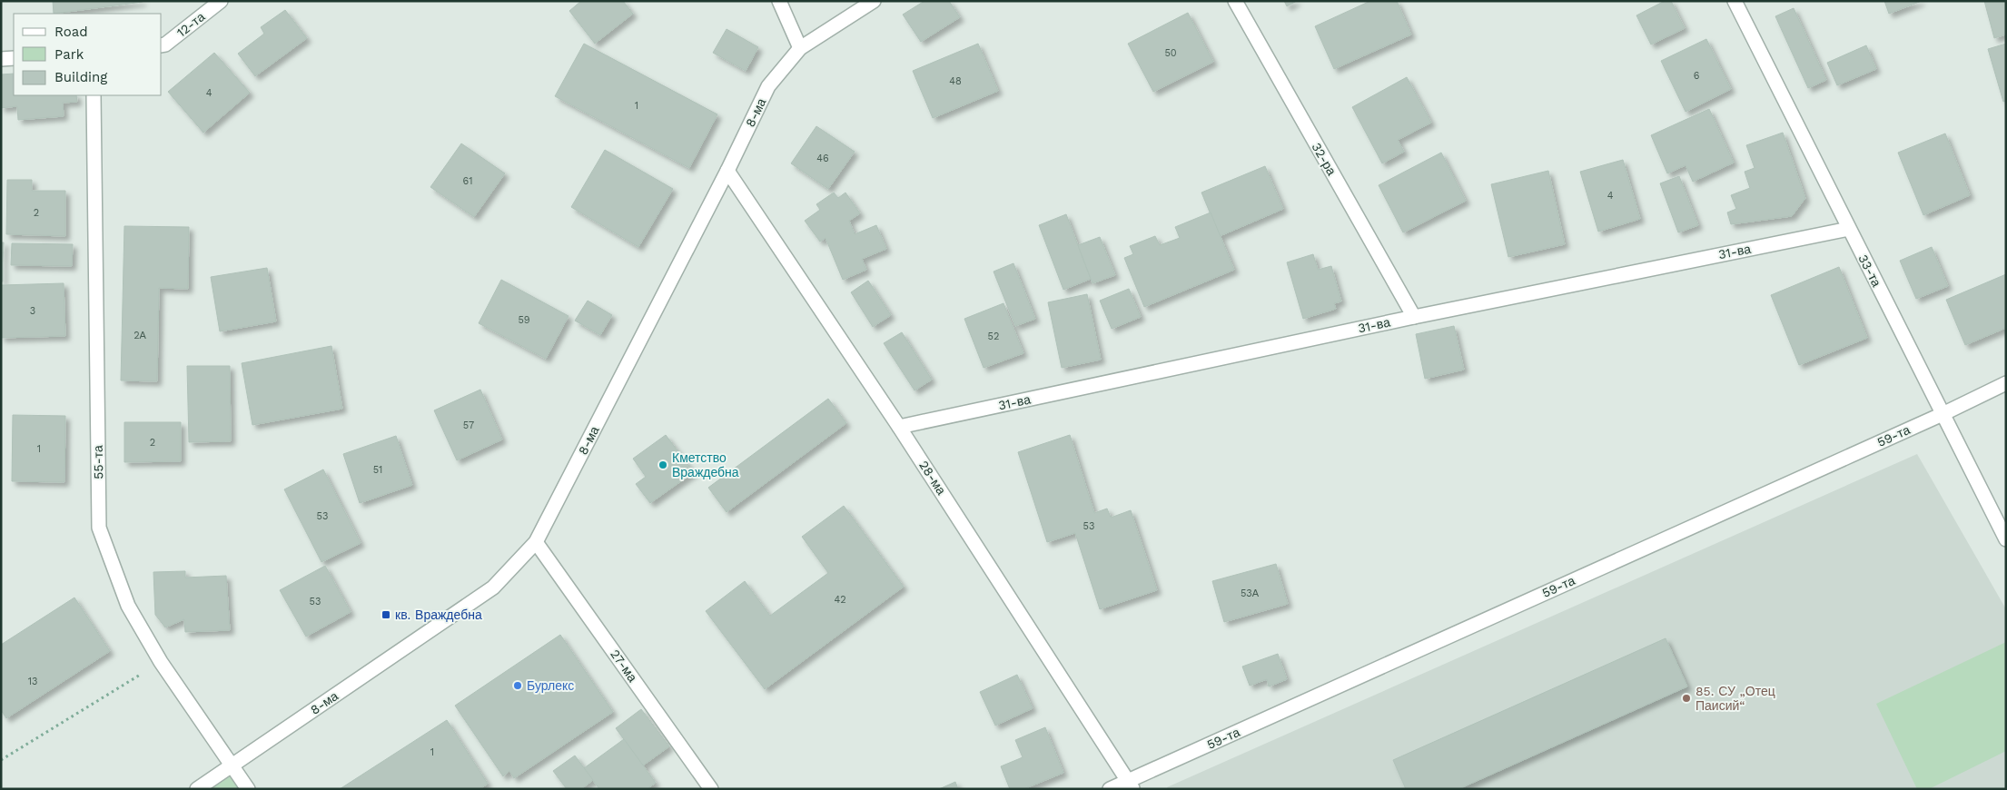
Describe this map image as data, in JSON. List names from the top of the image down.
{
  "streets": {
    "street": [
      "12-та",
      "8-ма",
      "32-ра",
      "31-ва",
      "33-та",
      "59-та",
      "55-та",
      "28-ма",
      "27-ма"
    ]
  },
  "crossings": [
    ["8-ма", "55-та"],
    ["8-ма", "28-ма"],
    ["8-ма", "27-ма"],
    ["32-ра", "31-ва"],
    ["31-ва", "33-та"],
    ["31-ва", "28-ма"],
    ["33-та", "59-та"],
    ["59-та", "28-ма"]
  ],
  "places": {
    "other": ["Кметство Враждебна", "Бурлекс", "85. СУ „Отец Паисий“"],
    "transit": ["кв. Враждебна"]
  },
  "house_numbers": [
    "50",
    "6",
    "48",
    "4",
    "1",
    "46",
    "61",
    "4",
    "2",
    "3",
    "59",
    "2А",
    "52",
    "57",
    "2",
    "1",
    "51",
    "53",
    "53",
    "53А",
    "42",
    "53",
    "13",
    "1"
  ],
  "legend": ["Road", "Park", "Building"]
}
